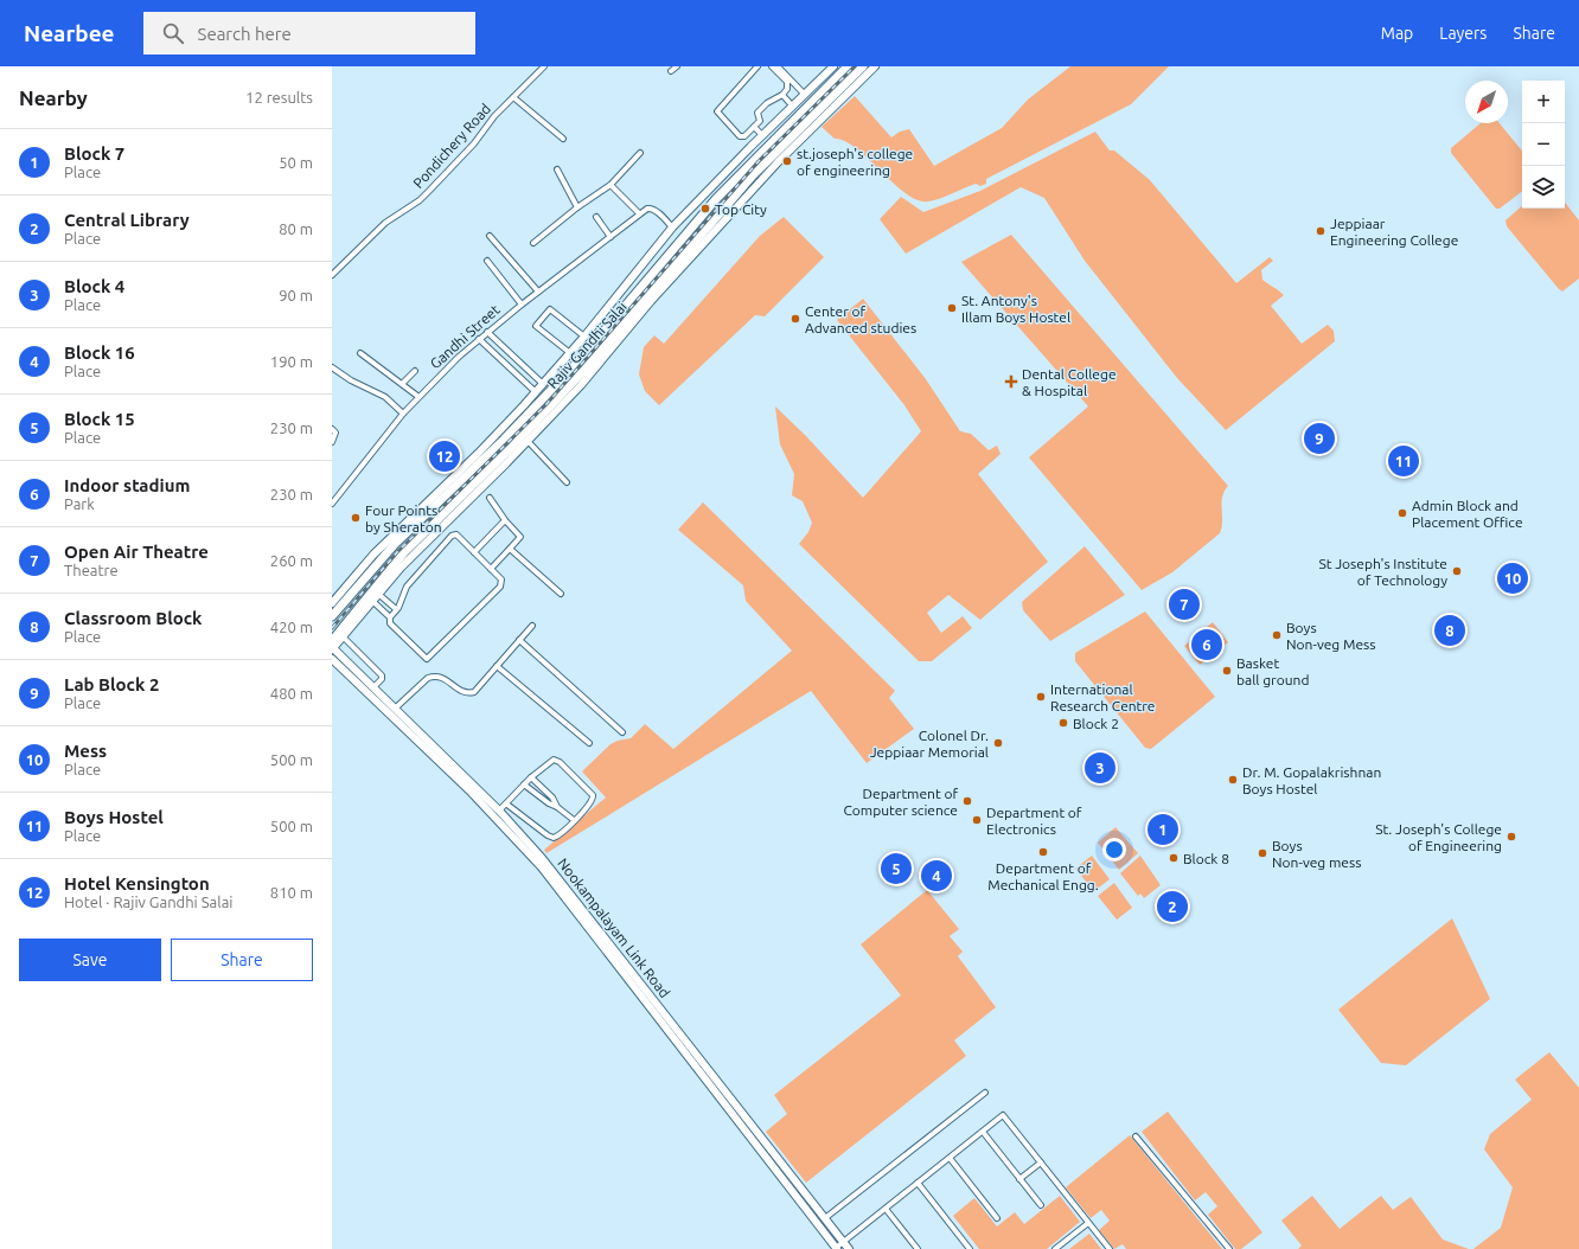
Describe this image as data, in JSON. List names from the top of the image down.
{
  "streets": {
    "main road": ["Rajiv Gandhi Salai"],
    "street": ["Pondichery Road", "Gandhi Street", "Nookampalayam Link Road"]
  },
  "crossings": [
    ["Rajiv Gandhi Salai", "Nookampalayam Link Road"]
  ],
  "places": {
    "other": [
      "st.joseph's college of engineering",
      "Top City",
      "Jeppiaar Engineering College",
      "St. Antony's Illam Boys Hostel",
      "Center of Advanced studies",
      "Admin Block and Placement Office",
      "Four Points by Sheraton",
      "St Joseph's Institute of Technology",
      "Boys Non-veg Mess",
      "Basket ball ground",
      "International Research Centre",
      "Block 2",
      "Colonel Dr. Jeppiaar Memorial",
      "Dr. M. Gopalakrishnan Boys Hostel",
      "Department of Computer science",
      "Department of Electronics",
      "St. Joseph's College of Engineering",
      "Department of Mechanical Engg.",
      "Boys Non-veg mess",
      "Block 8"
    ],
    "health": ["Dental College & Hospital"]
  },
  "north": "bottom left",
  "page": {
    "header": "Nearbee",
    "search": "Search here",
    "nav": ["Map", "Layers", "Share"],
    "heading": ["Nearby", "12 results"],
    "map_buttons": ["+", "−"],
    "list": [
      {
        "mark": "1",
        "name": "Block 7",
        "note": "Place",
        "value": "50 m"
      },
      {
        "mark": "2",
        "name": "Central Library",
        "note": "Place",
        "value": "80 m"
      },
      {
        "mark": "3",
        "name": "Block 4",
        "note": "Place",
        "value": "90 m"
      },
      {
        "mark": "4",
        "name": "Block 16",
        "note": "Place",
        "value": "190 m"
      },
      {
        "mark": "5",
        "name": "Block 15",
        "note": "Place",
        "value": "230 m"
      },
      {
        "mark": "6",
        "name": "Indoor stadium",
        "note": "Park",
        "value": "230 m"
      },
      {
        "mark": "7",
        "name": "Open Air Theatre",
        "note": "Theatre",
        "value": "260 m"
      },
      {
        "mark": "8",
        "name": "Classroom Block",
        "note": "Place",
        "value": "420 m"
      },
      {
        "mark": "9",
        "name": "Lab Block 2",
        "note": "Place",
        "value": "480 m"
      },
      {
        "mark": "10",
        "name": "Mess",
        "note": "Place",
        "value": "500 m"
      },
      {
        "mark": "11",
        "name": "Boys Hostel",
        "note": "Place",
        "value": "500 m"
      },
      {
        "mark": "12",
        "name": "Hotel Kensington",
        "note": "Hotel · Rajiv Gandhi Salai",
        "value": "810 m"
      }
    ],
    "pins": [
      "9",
      "12",
      "11",
      "10",
      "7",
      "8",
      "6",
      "3",
      "1",
      "5",
      "4",
      "2"
    ],
    "buttons": ["Save", "Share"]
  }
}
